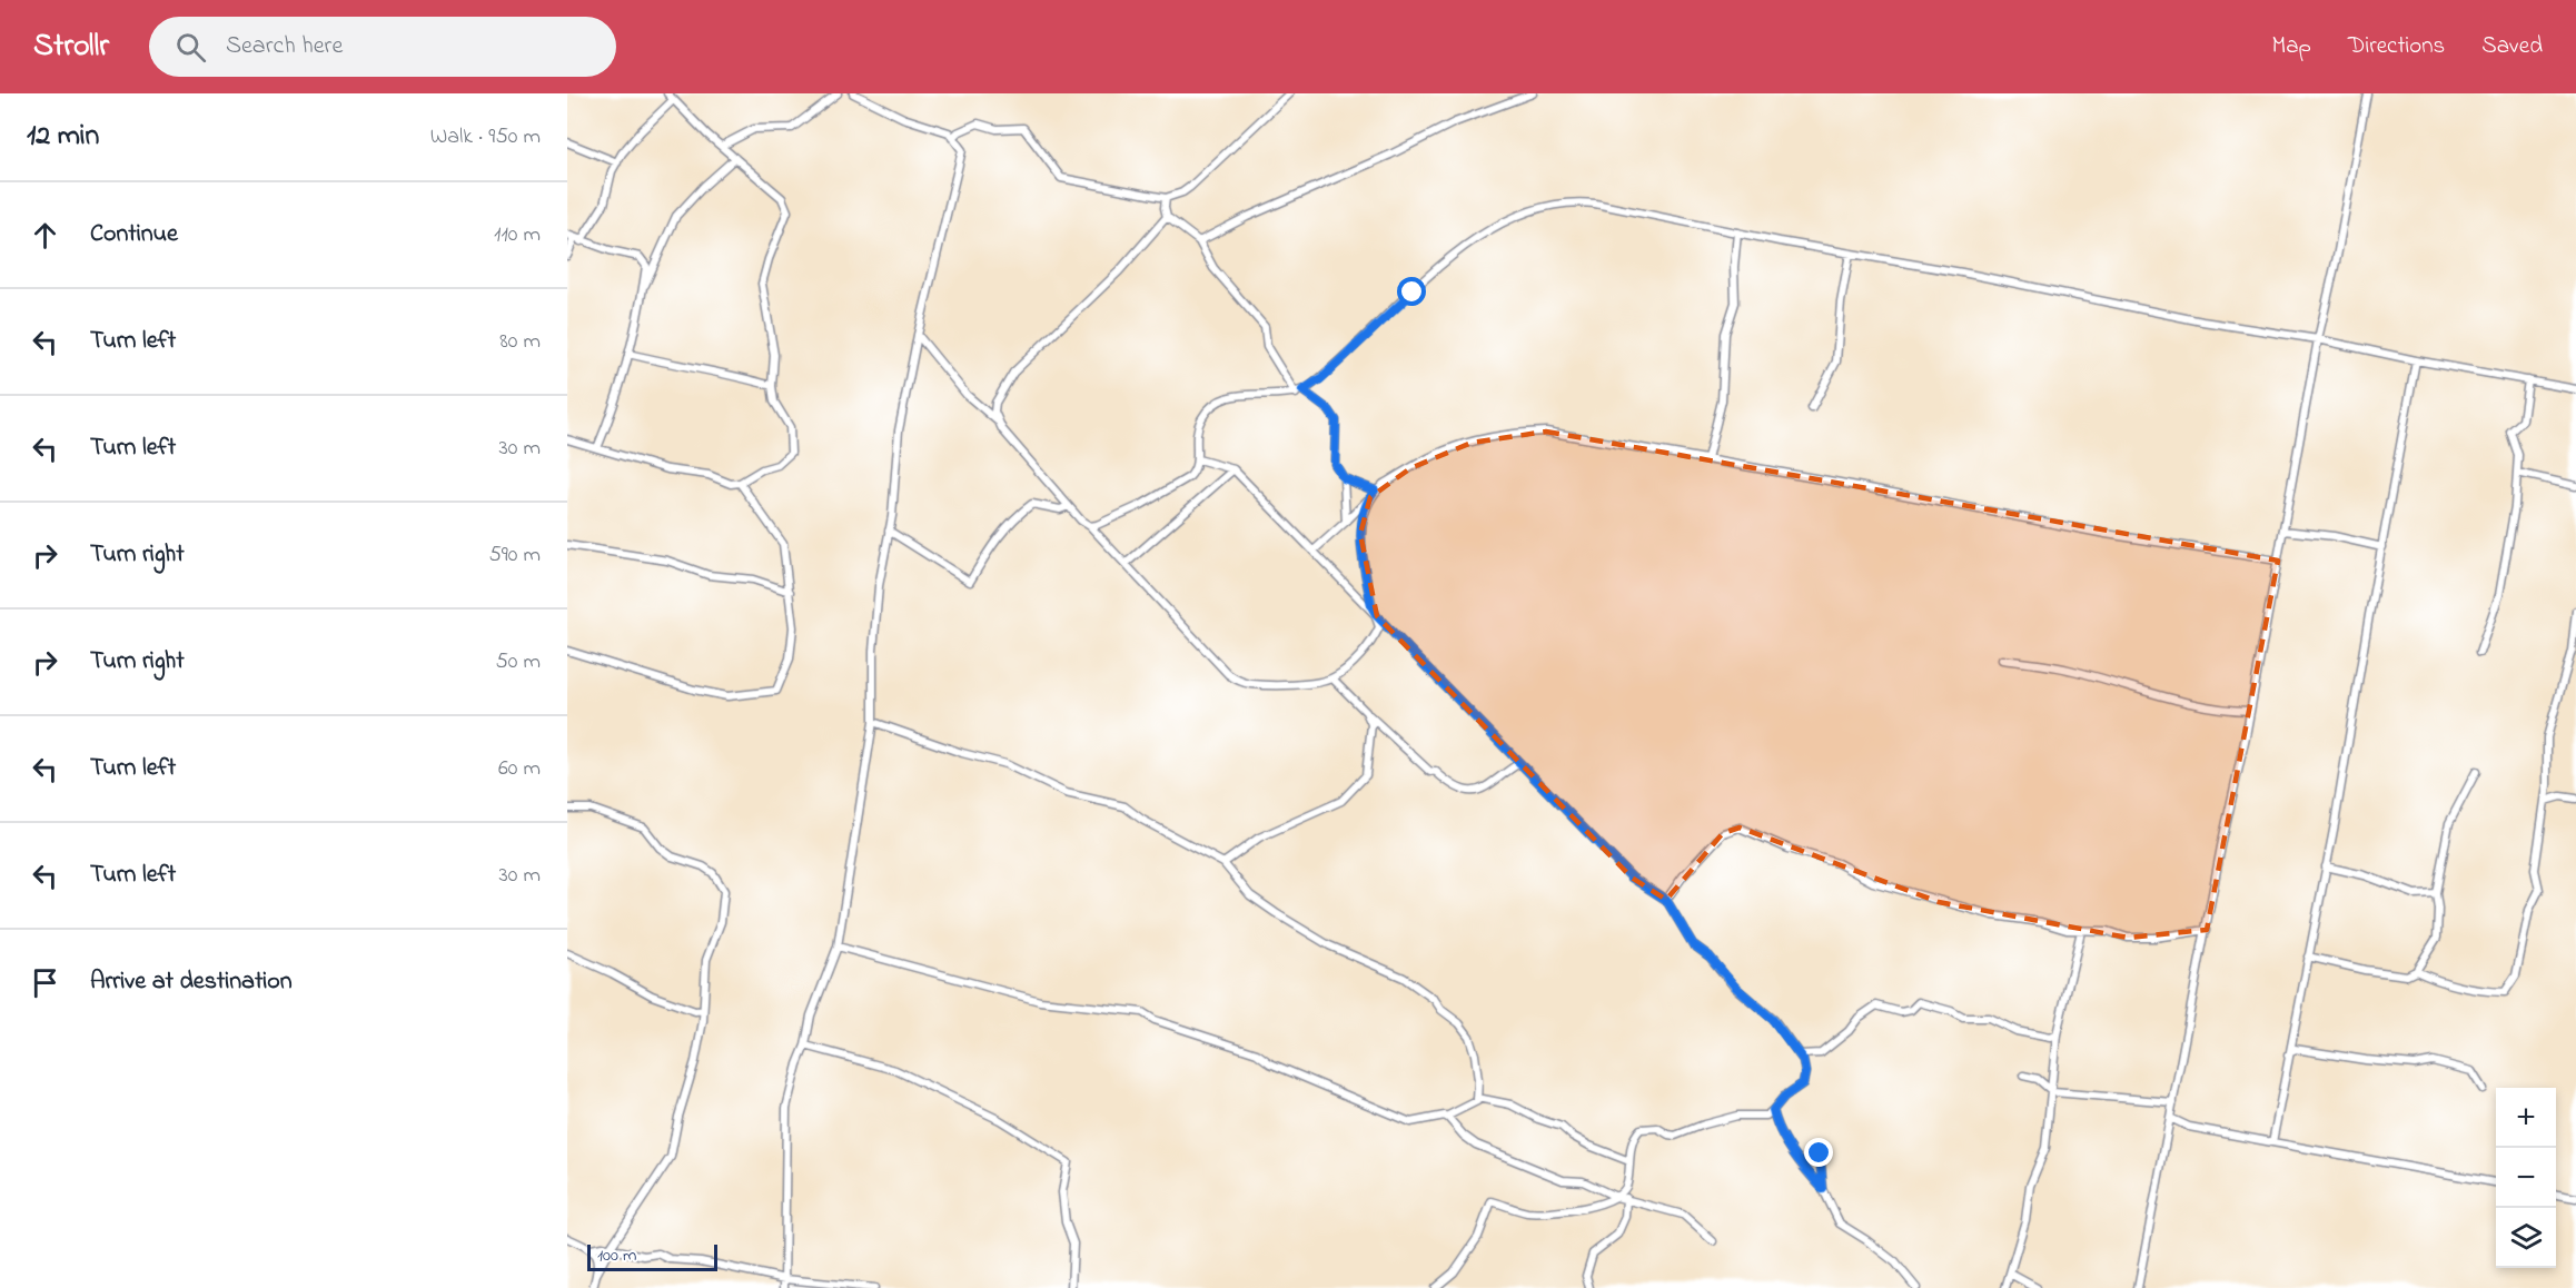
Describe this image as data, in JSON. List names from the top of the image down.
{
  "scale_bar": "100 m",
  "page": {
    "header": "Strollr",
    "search": "Search here",
    "nav": ["Map", "Directions", "Saved"],
    "heading": ["12 min", "Walk · 950 m"],
    "list": [
      ["Continue", "110 m"],
      ["Turn left", "80 m"],
      ["Turn left", "30 m"],
      ["Turn right", "590 m"],
      ["Turn right", "50 m"],
      ["Turn left", "60 m"],
      ["Turn left", "30 m"],
      "Arrive at destination"
    ],
    "map_buttons": ["+", "−"],
    "scale": "100 m"
  }
}
